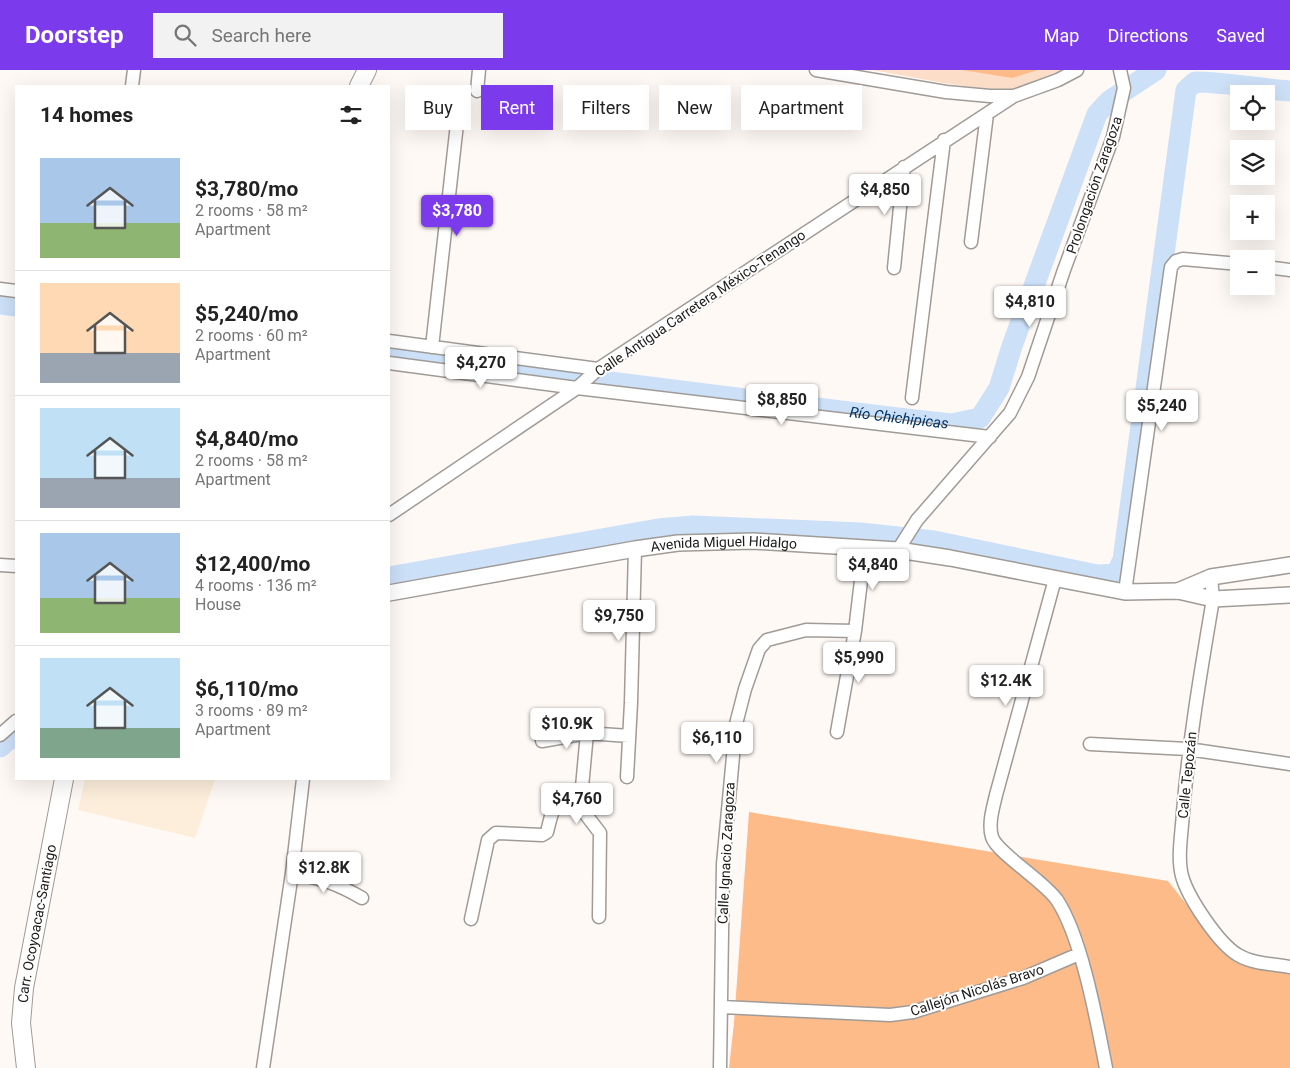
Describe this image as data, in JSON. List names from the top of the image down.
{
  "streets": {
    "main road": ["Carr. Ocoyoacac-Santiago"],
    "street": [
      "Prolongación Zaragoza",
      "Calle Antigua Carretera México-Tenango",
      "Avenida Miguel Hidalgo",
      "Calle Tepozán",
      "Calle Ignacio Zaragoza",
      "Callejón Nicolás Bravo"
    ]
  },
  "crossings": [
    ["Prolongación Zaragoza", "Avenida Miguel Hidalgo"],
    ["Avenida Miguel Hidalgo", "Calle Tepozán"],
    ["Calle Ignacio Zaragoza", "Callejón Nicolás Bravo"]
  ],
  "water": ["Río Chichipicas"],
  "page": {
    "header": "Doorstep",
    "search": "Search here",
    "nav": ["Map", "Directions", "Saved"],
    "map_buttons": ["+", "−"],
    "chip": [
      "Buy",
      "Rent",
      "Filters",
      "New",
      "Apartment"
    ],
    "heading": "14 homes",
    "list": [
      {
        "name": "$3,780/mo",
        "note": "2 rooms · 58 m² · Apartment"
      },
      {
        "name": "$5,240/mo",
        "note": "2 rooms · 60 m² · Apartment"
      },
      {
        "name": "$4,840/mo",
        "note": "2 rooms · 58 m² · Apartment"
      },
      {
        "name": "$12,400/mo",
        "note": "4 rooms · 136 m² · House"
      },
      {
        "name": "$6,110/mo",
        "note": "3 rooms · 89 m² · Apartment"
      }
    ],
    "price": [
      "$4,850",
      "$3,780",
      "$4,810",
      "$4,270",
      "$8,850",
      "$5,240",
      "$4,840",
      "$9,750",
      "$5,990",
      "$12.4K",
      "$10.9K",
      "$6,110",
      "$4,760",
      "$12.8K"
    ]
  }
}
